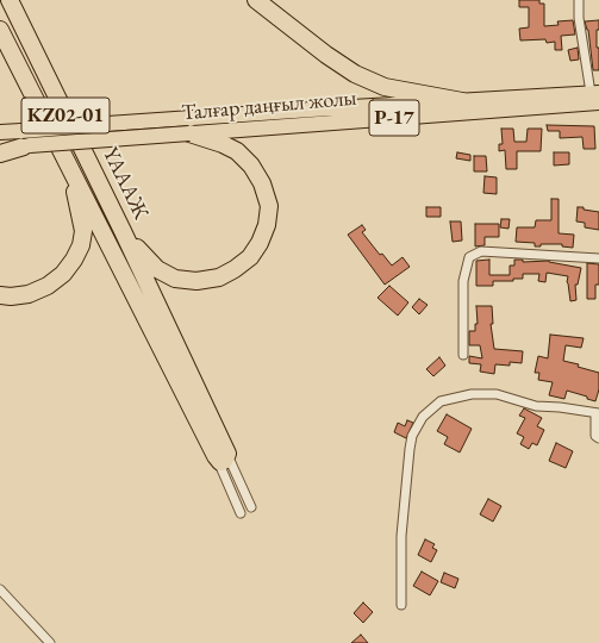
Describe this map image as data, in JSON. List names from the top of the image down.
{
  "streets": {
    "highway": ["KZ02-01", "ҮАААЖ"],
    "main road": ["Талғар даңғыл жолы", "P-17"]
  },
  "crossings": [
    ["KZ02-01", "ҮАААЖ"]
  ]
}
